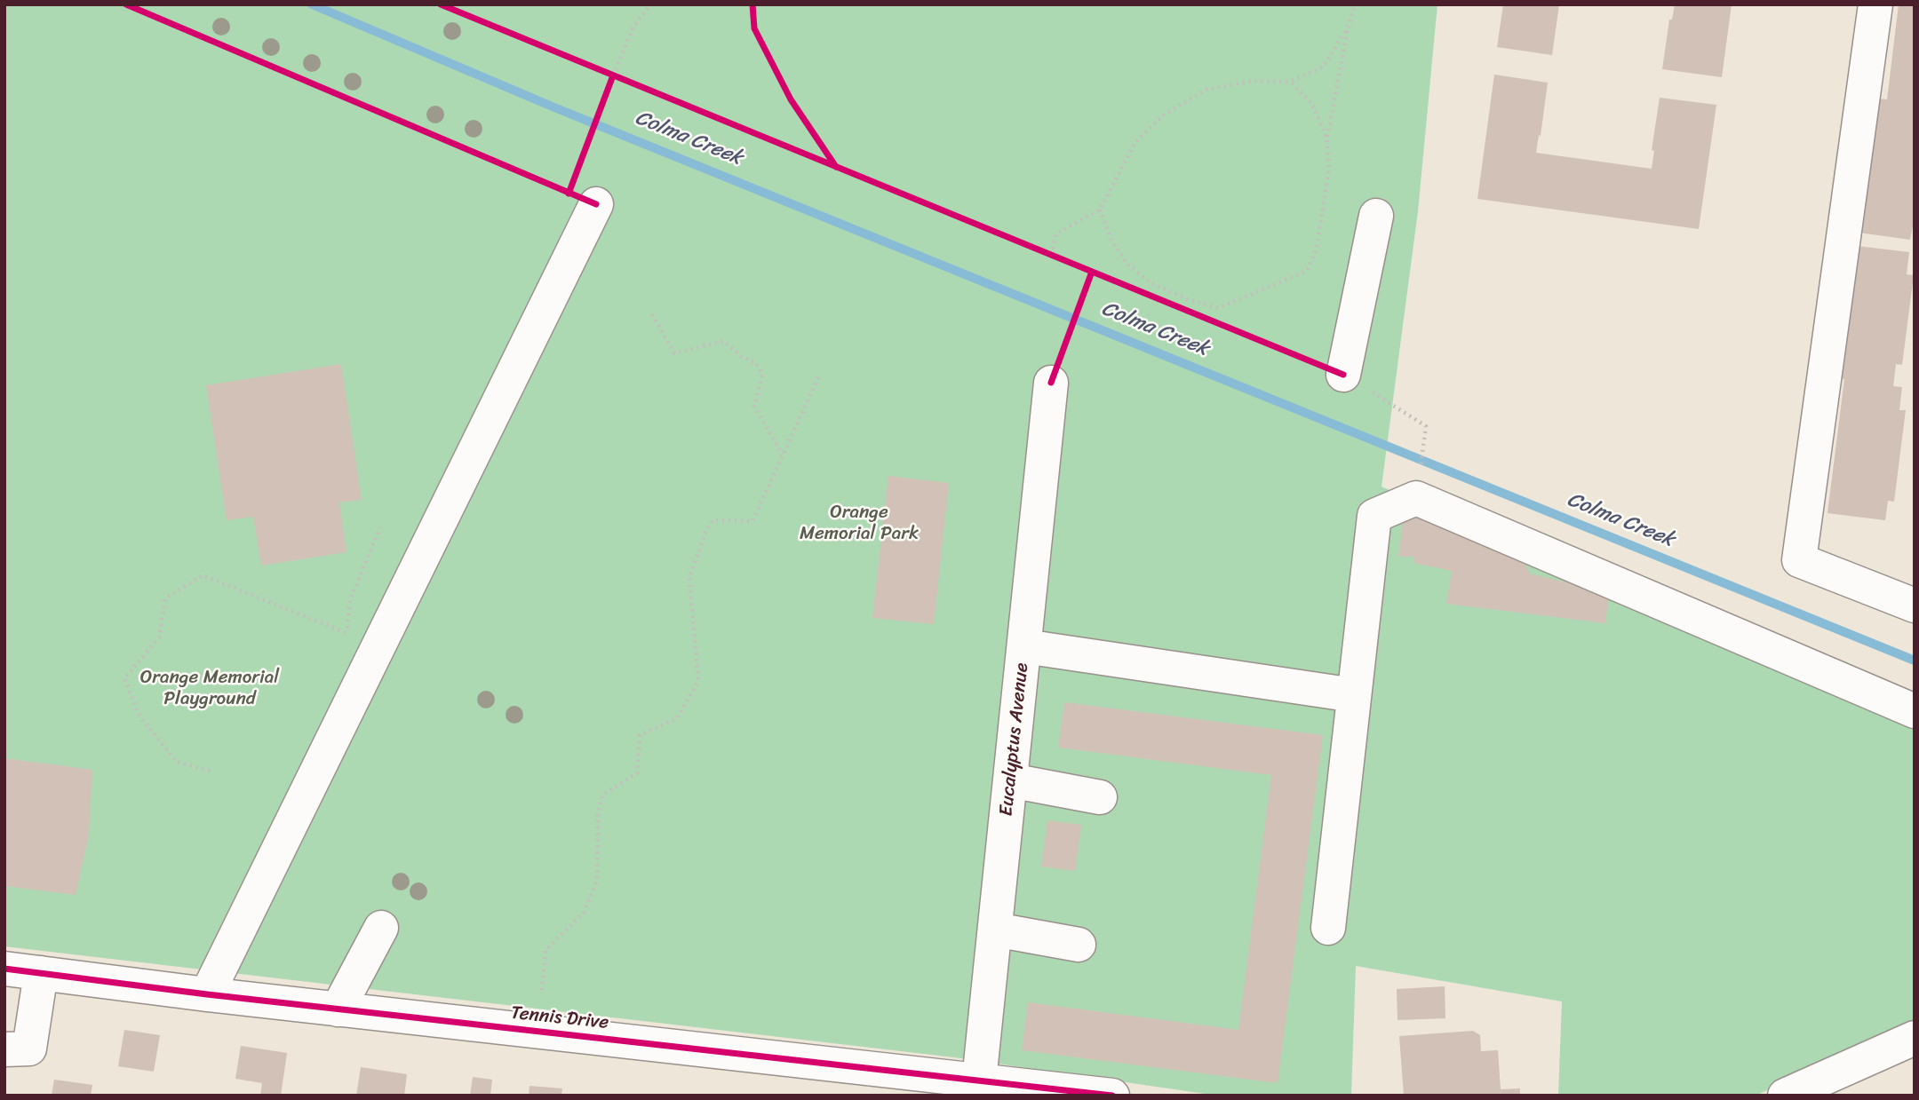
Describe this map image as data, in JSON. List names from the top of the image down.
{
  "streets": {
    "street": ["Eucalyptus Avenue", "Tennis Drive"]
  },
  "crossings": [
    ["Eucalyptus Avenue", "Tennis Drive"]
  ],
  "water": ["Colma Creek"],
  "parks": ["Orange Memorial Park", "Orange Memorial Playground"]
}
